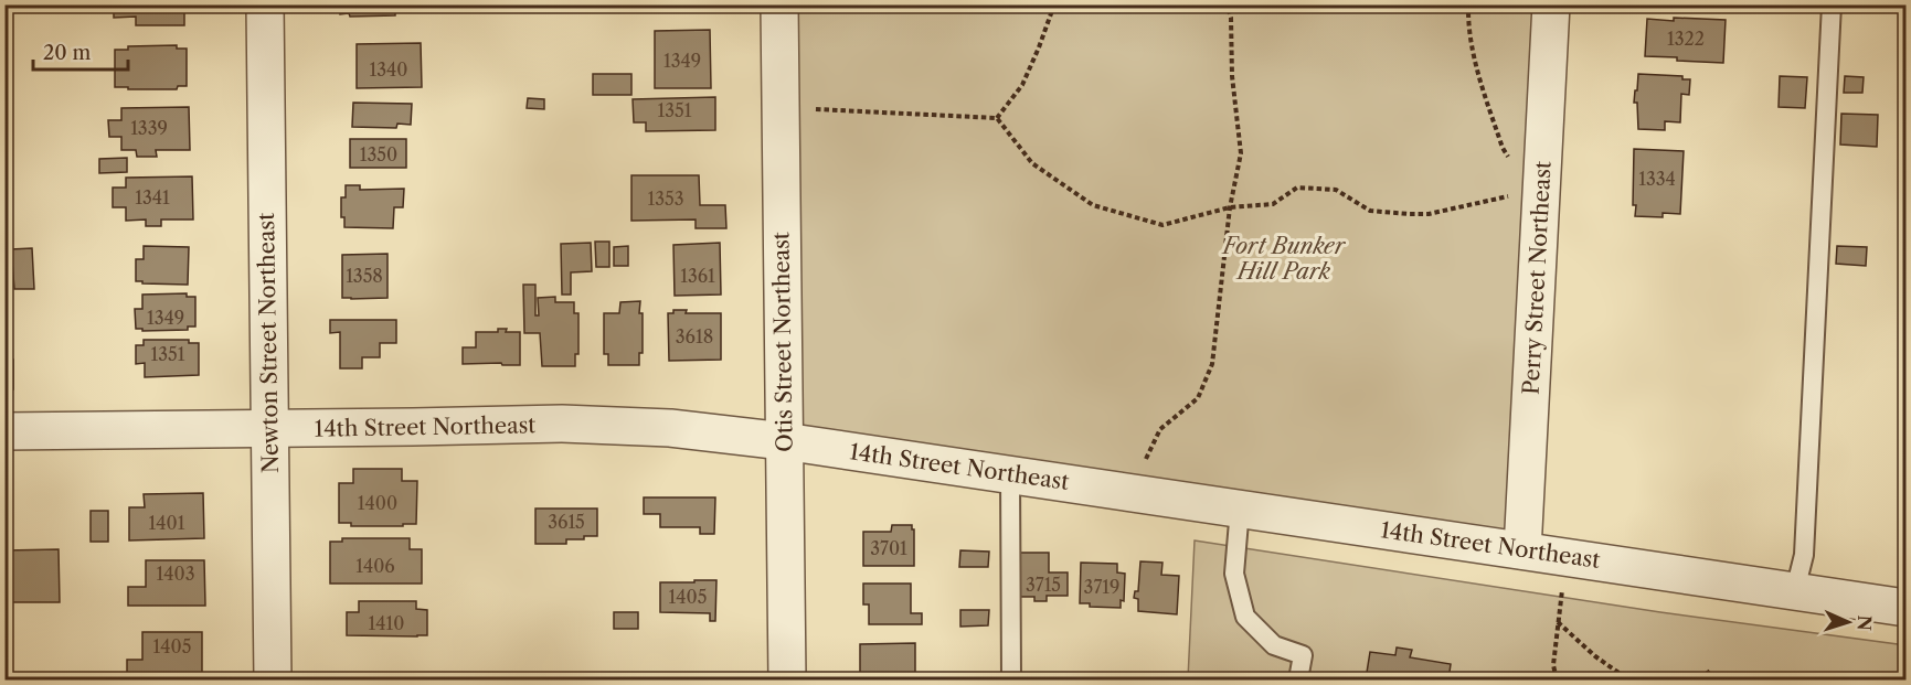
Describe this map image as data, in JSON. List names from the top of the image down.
{
  "streets": {
    "street": [
      "Perry Street Northeast",
      "Otis Street Northeast",
      "Newton Street Northeast",
      "14th Street Northeast"
    ]
  },
  "crossings": [
    ["Perry Street Northeast", "14th Street Northeast"],
    ["Otis Street Northeast", "14th Street Northeast"],
    ["Newton Street Northeast", "14th Street Northeast"]
  ],
  "parks": ["Fort Bunker Hill Park"],
  "house_numbers": [
    "1322",
    "1349",
    "1340",
    "1351",
    "1339",
    "1350",
    "1334",
    "1341",
    "1353",
    "1358",
    "1361",
    "1349",
    "3618",
    "1351",
    "1400",
    "3615",
    "1401",
    "3701",
    "1406",
    "1403",
    "3715",
    "3719",
    "1405",
    "1410",
    "1405"
  ],
  "scale_bar": "20 m",
  "north": "right"
}
